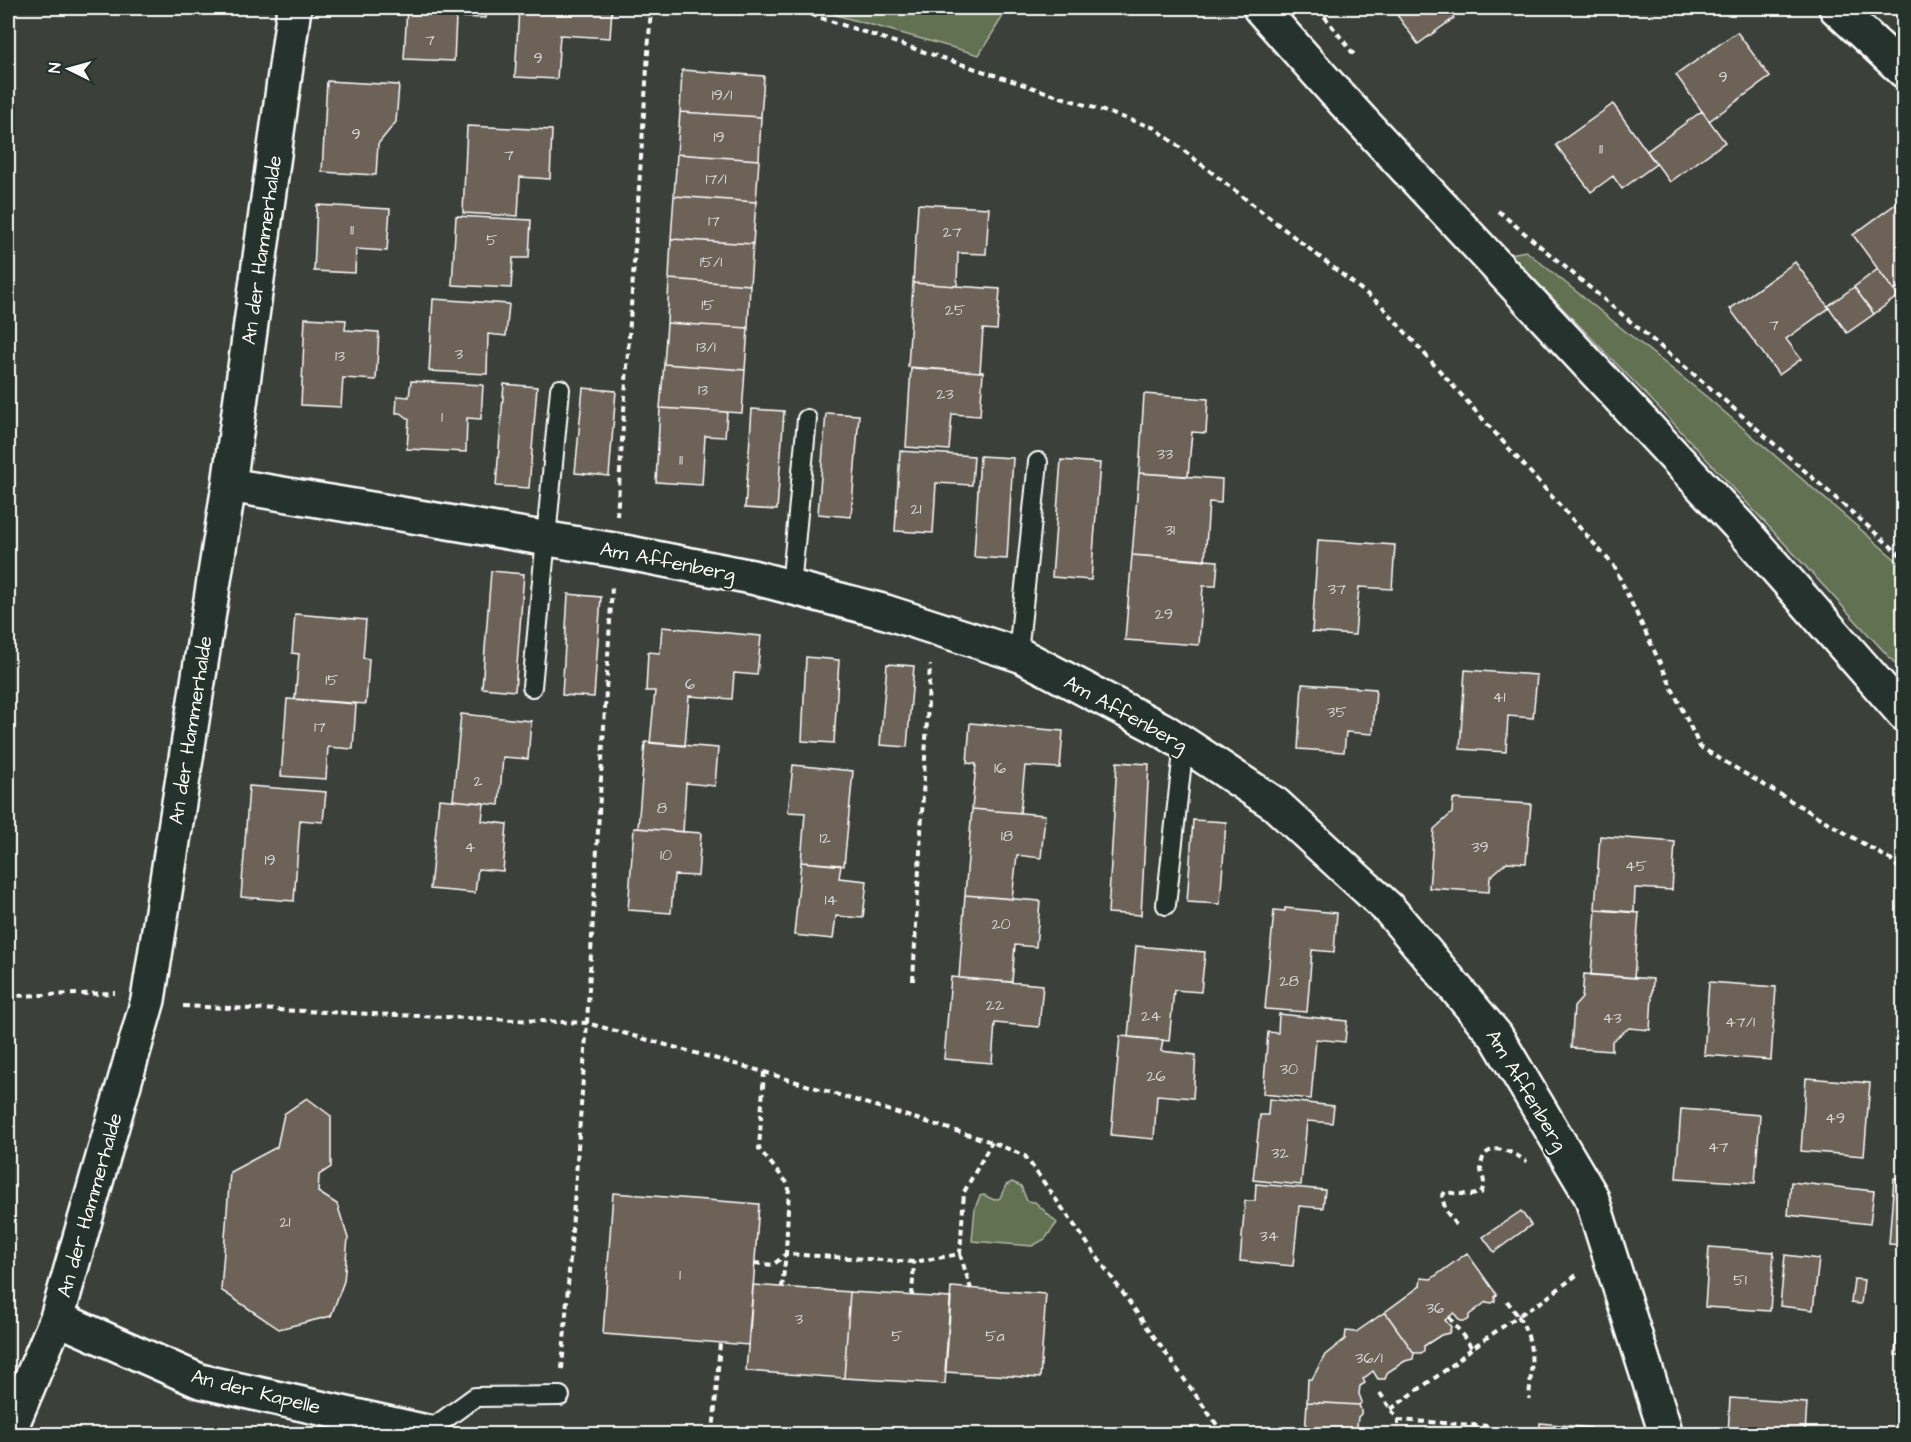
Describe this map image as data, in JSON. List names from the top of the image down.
{
  "streets": {
    "street": ["An der Hammerhalde", "Am Affenberg", "An der Kapelle"]
  },
  "crossings": [
    ["An der Hammerhalde", "Am Affenberg"],
    ["An der Hammerhalde", "An der Kapelle"]
  ],
  "house_numbers": [
    "7",
    "9",
    "9",
    "19/1",
    "9",
    "19",
    "11",
    "7",
    "17/1",
    "17",
    "11",
    "27",
    "5",
    "15/1",
    "15",
    "25",
    "7",
    "13/1",
    "3",
    "13",
    "13",
    "23",
    "1",
    "33",
    "11",
    "21",
    "31",
    "37",
    "29",
    "15",
    "6",
    "41",
    "35",
    "17",
    "16",
    "2",
    "8",
    "18",
    "12",
    "4",
    "39",
    "10",
    "19",
    "45",
    "14",
    "20",
    "28",
    "22",
    "24",
    "43",
    "47/1",
    "30",
    "26",
    "49",
    "47",
    "32",
    "21",
    "34",
    "1",
    "51",
    "36",
    "3",
    "5",
    "5a",
    "36/1"
  ],
  "north": "left"
}
